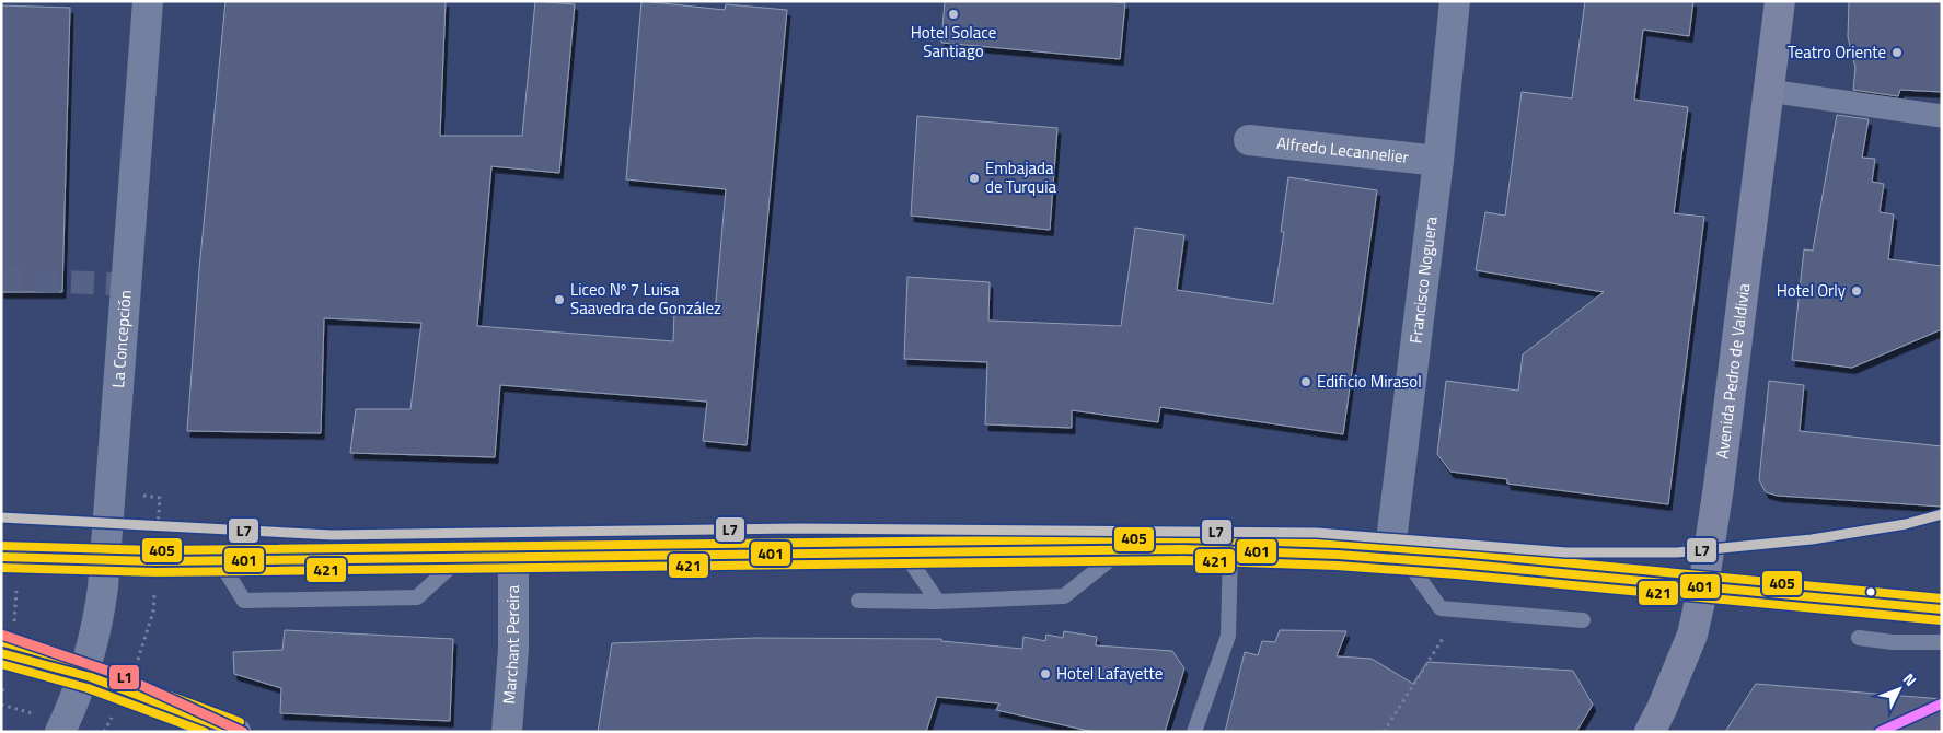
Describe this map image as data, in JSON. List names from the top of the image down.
{
  "streets": {
    "main road": ["Avenida Pedro de Valdivia"],
    "street": [
      "Alfredo Lecannelier",
      "Francisco Noguera",
      "La Concepción",
      "Marchant Pereira"
    ]
  },
  "crossings": [
    ["Alfredo Lecannelier", "Francisco Noguera"]
  ],
  "places": [
    "Hotel Solace Santiago",
    "Teatro Oriente",
    "Embajada de Turquia",
    "Hotel Orly",
    "Liceo Nº 7 Luisa Saavedra de González",
    "Edificio Mirasol",
    "Hotel Lafayette"
  ],
  "lines": [
    "transit line L7",
    "transit line 405",
    "transit line 401",
    "transit line 421",
    "transit line L1"
  ],
  "north": "top right"
}
